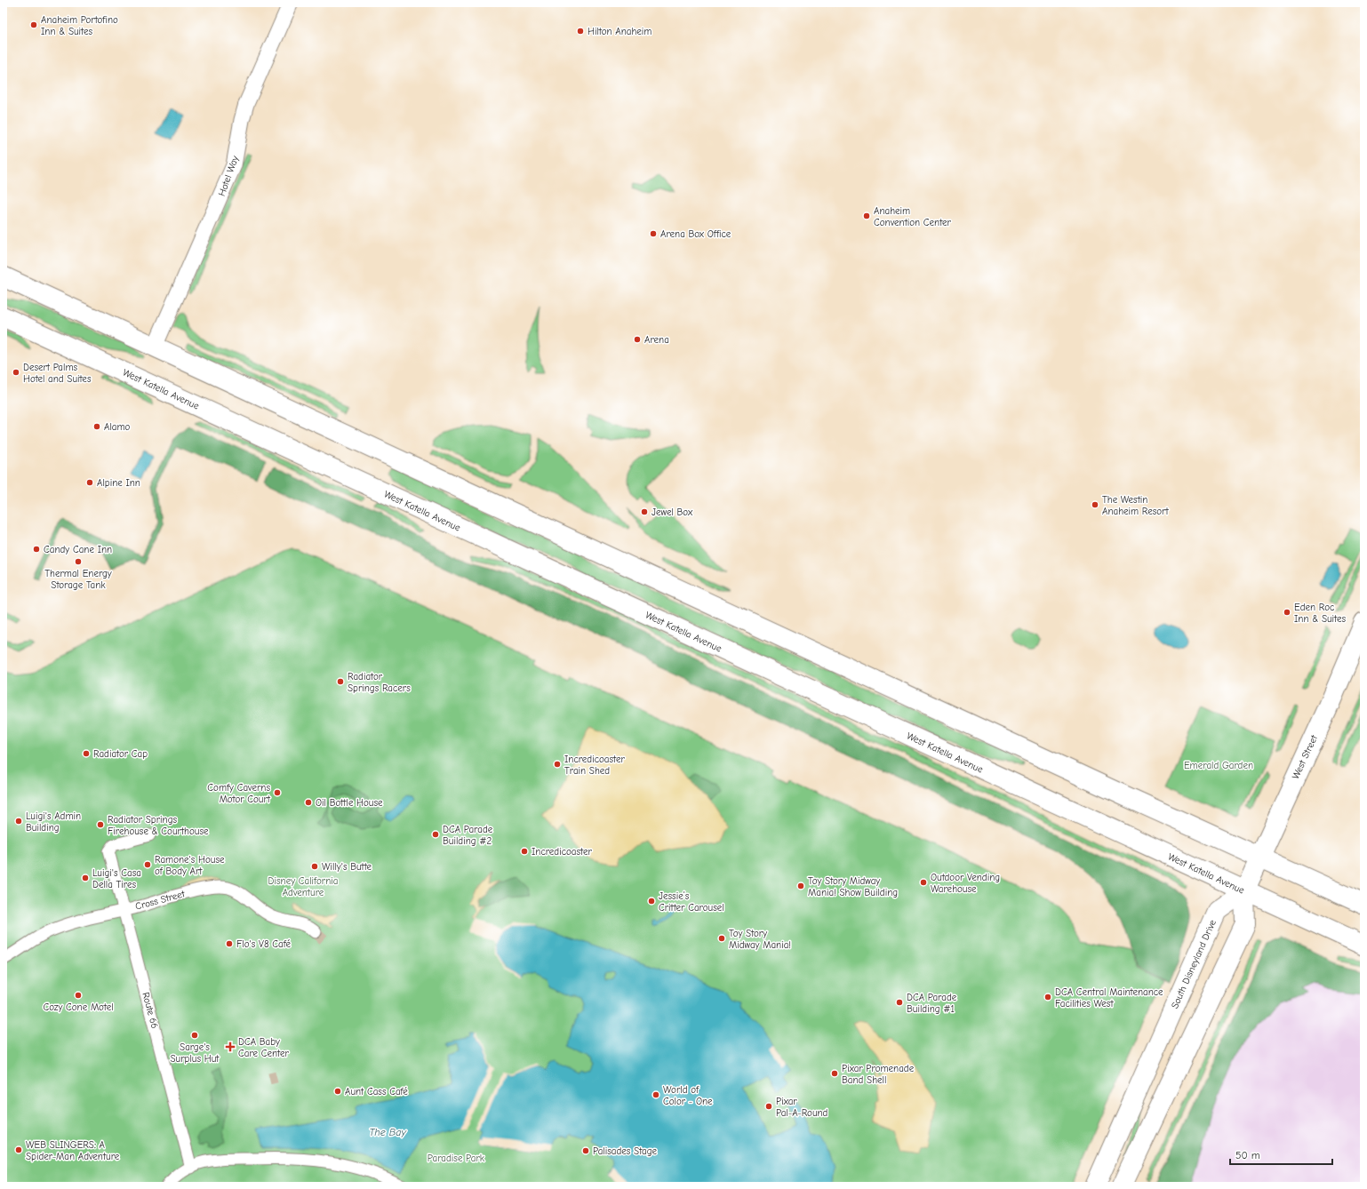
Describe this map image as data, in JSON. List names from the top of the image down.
{
  "streets": {
    "main road": ["West Katella Avenue", "West Street", "South Disneyland Drive"],
    "street": ["Hotel Way", "Cross Street", "Route 66"]
  },
  "crossings": [
    ["West Katella Avenue", "West Street"],
    ["West Katella Avenue", "South Disneyland Drive"],
    ["West Street", "South Disneyland Drive"],
    ["Cross Street", "Route 66"]
  ],
  "water": ["The Bay"],
  "parks": ["Emerald Garden", "Disney California Adventure", "Paradise Park"],
  "places": {
    "other": [
      "Anaheim Portofino Inn & Suites",
      "Hilton Anaheim",
      "Anaheim Convention Center",
      "Arena Box Office",
      "Arena",
      "Desert Palms Hotel and Suites",
      "Alamo",
      "Alpine Inn",
      "The Westin Anaheim Resort",
      "Jewel Box",
      "Candy Cane Inn",
      "Thermal Energy Storage Tank",
      "Eden Roc Inn & Suites",
      "Radiator Springs Racers",
      "Radiator Cap",
      "Incredicoaster Train Shed",
      "Comfy Caverns Motor Court",
      "Oil Bottle House",
      "Luigi's Admin Building",
      "Radiator Springs Firehouse & Courthouse",
      "DCA Parade Building #2",
      "Incredicoaster",
      "Ramone's House of Body Art",
      "Willy's Butte",
      "Luigi's Casa Della Tires",
      "Outdoor Vending Warehouse",
      "Toy Story Midway Mania! Show Building",
      "Jessie’s Critter Carousel",
      "Toy Story Midway Mania!",
      "Flo's V8 Café",
      "Cozy Cone Motel",
      "DCA Central Maintenance Facilities West",
      "DCA Parade Building #1",
      "Sarge's Surplus Hut",
      "Pixar Promenade Band Shell",
      "Aunt Cass Café",
      "World of Color - One",
      "Pixar Pal-A-Round",
      "WEB SLINGERS: A Spider-Man Adventure",
      "Palisades Stage"
    ],
    "health": ["DCA Baby Care Center"]
  },
  "scale_bar": "50 m"
}
